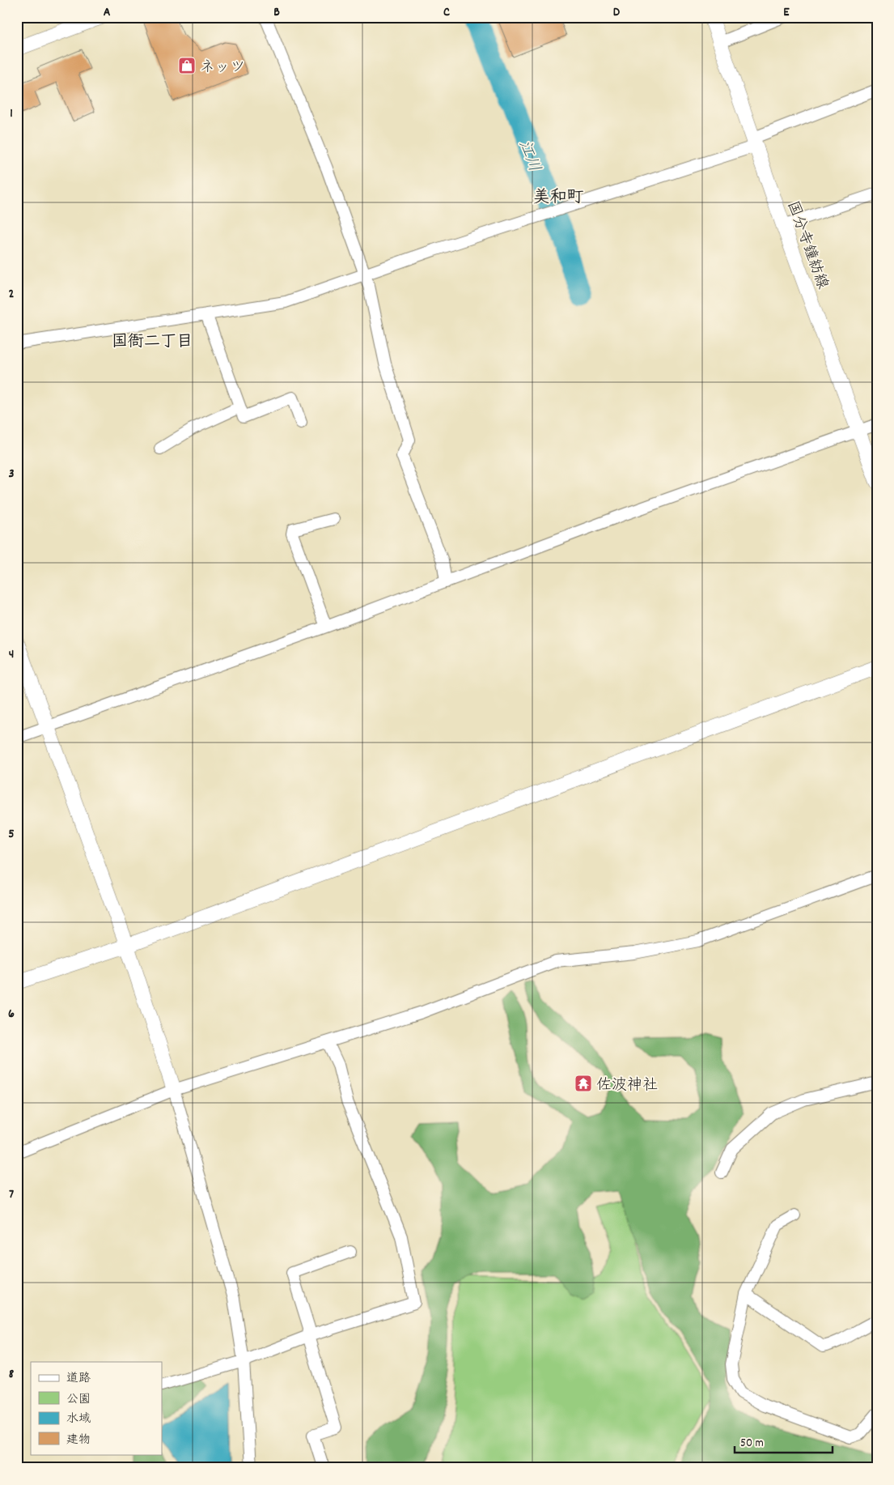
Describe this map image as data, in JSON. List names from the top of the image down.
{
  "streets": {
    "street": ["国分寺鐘紡線"]
  },
  "districts": ["美和町", "国衙二丁目"],
  "water": ["江川"],
  "places": {
    "shop": ["ネッツ"],
    "temple": ["佐波神社"]
  },
  "legend": [
    "道路",
    "公園",
    "水域",
    "建物"
  ],
  "scale_bar": "50 m",
  "grid": {
    "columns": [
      "A",
      "B",
      "C",
      "D",
      "E"
    ],
    "rows": [
      "1",
      "2",
      "3",
      "4",
      "5",
      "6",
      "7",
      "8"
    ]
  }
}
